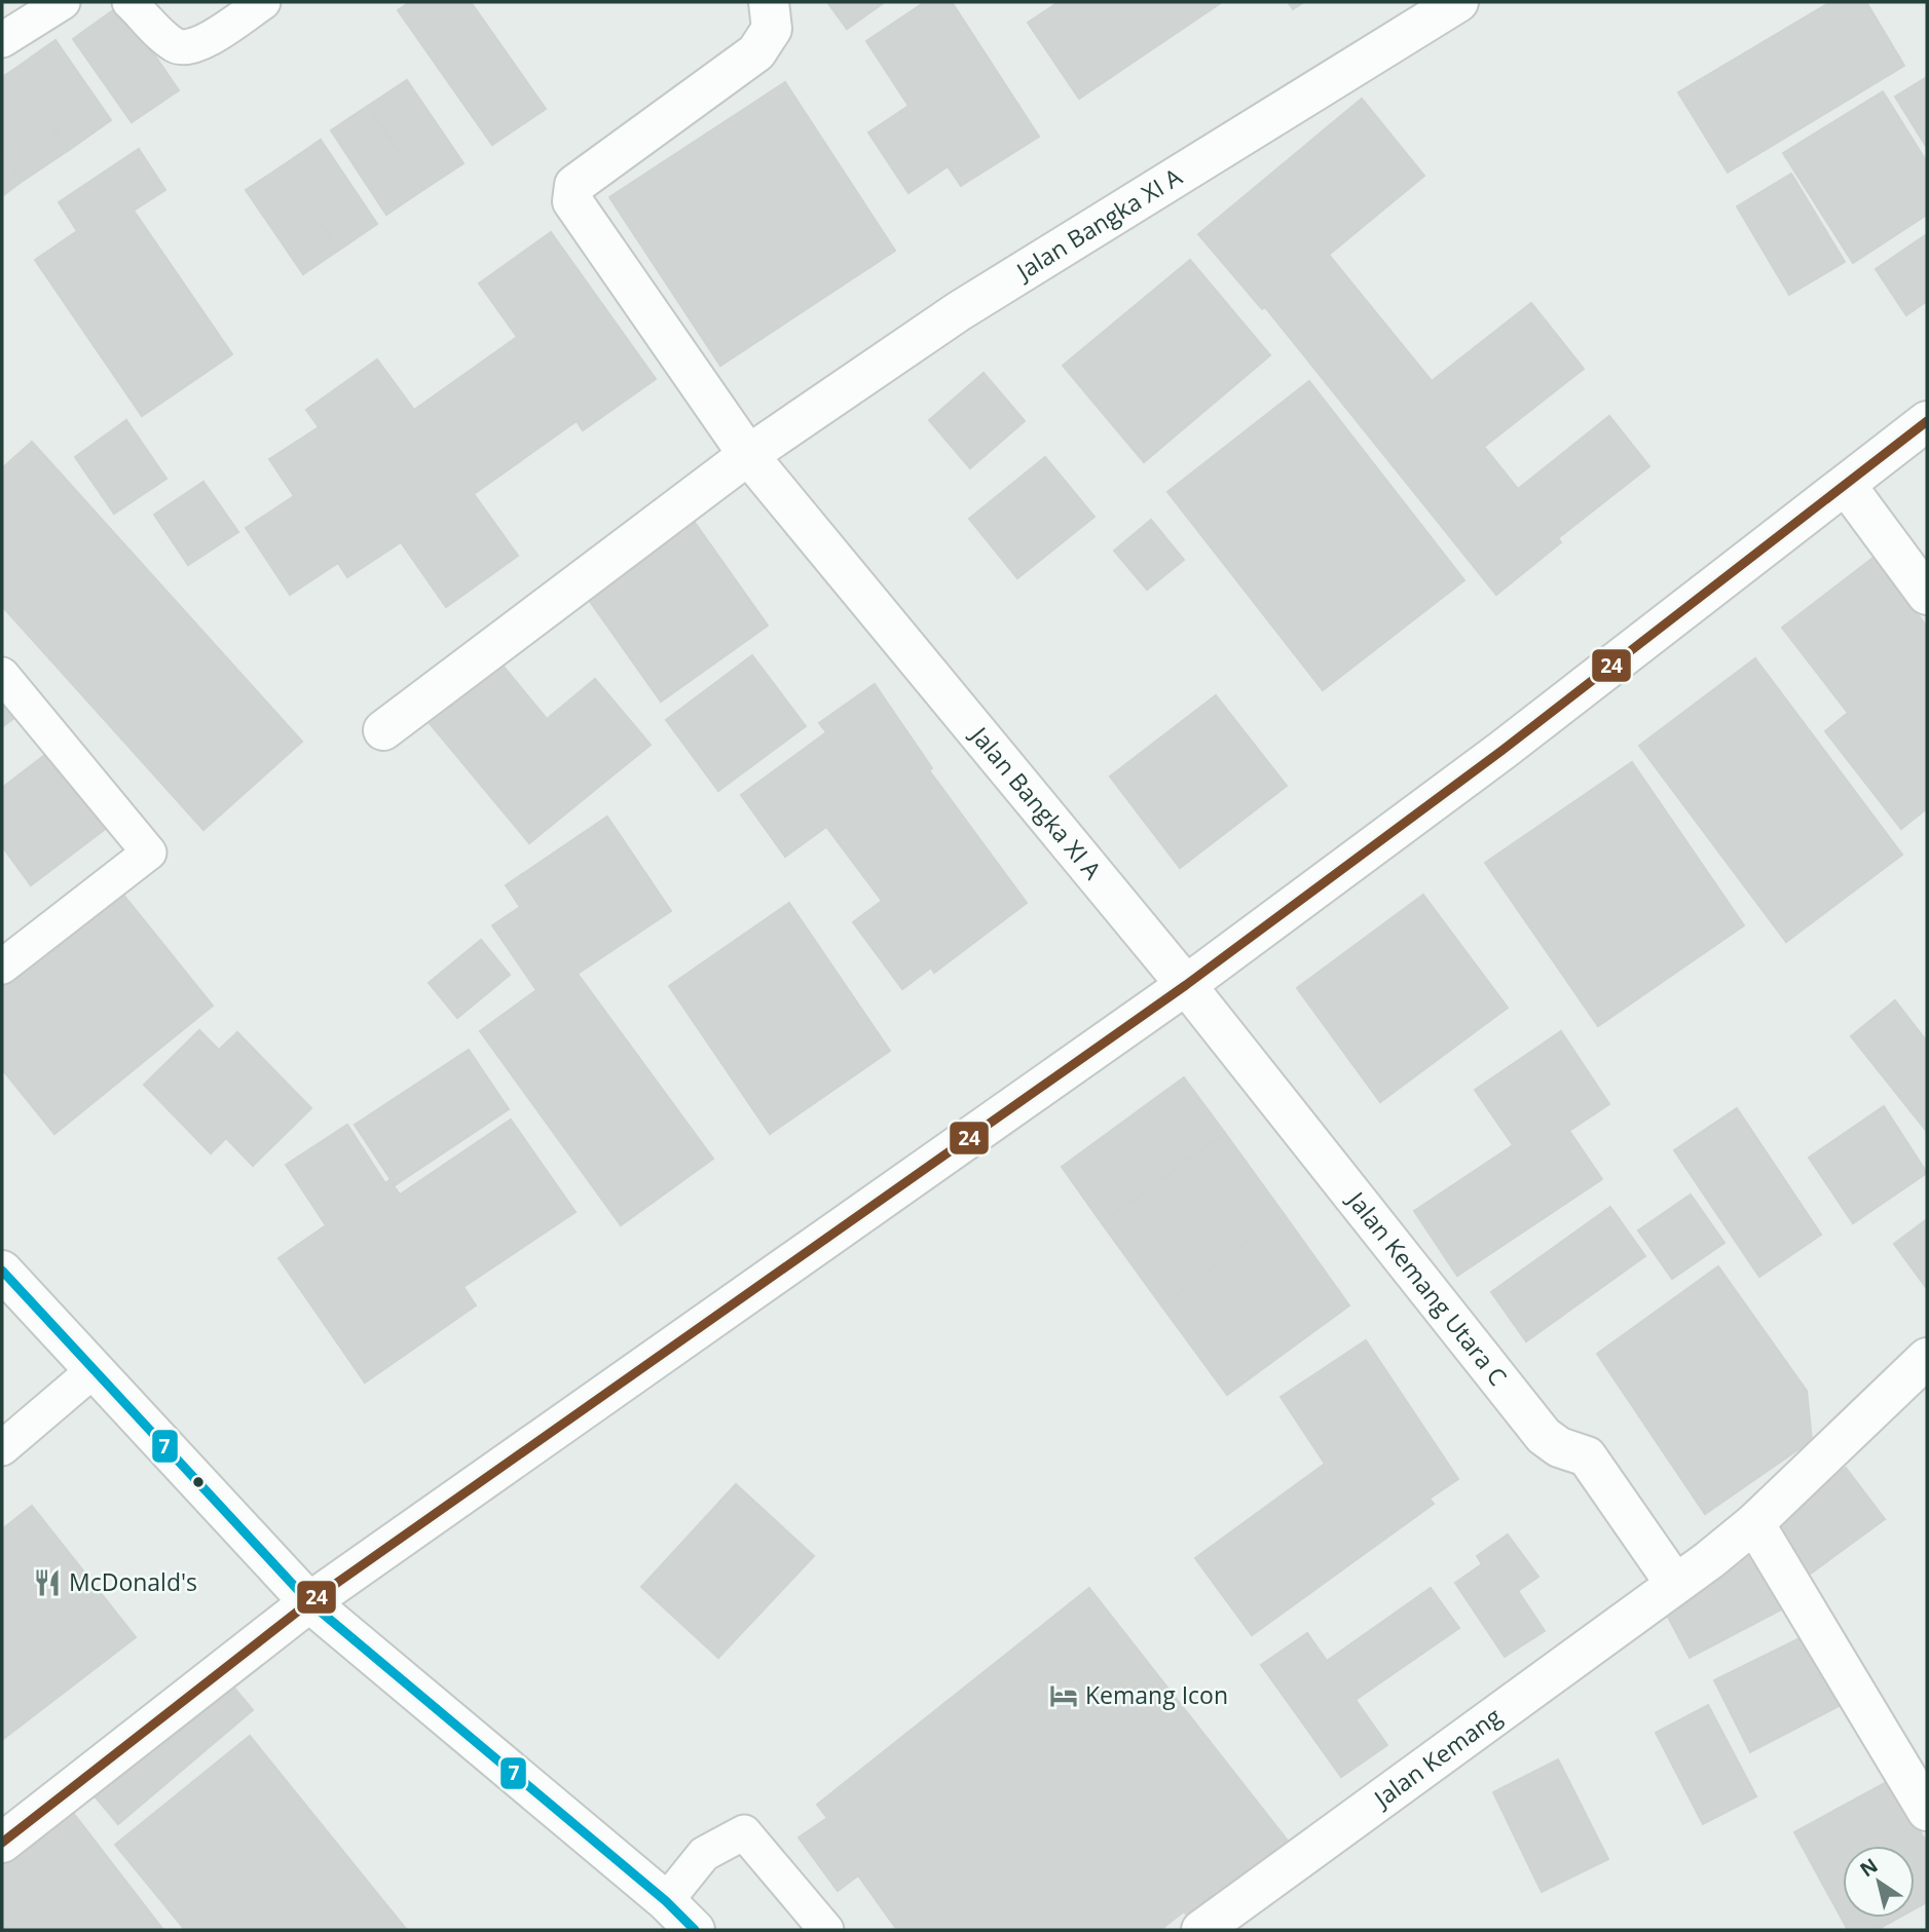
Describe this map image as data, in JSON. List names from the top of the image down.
{
  "streets": {
    "street": ["Jalan Bangka XI A", "Jalan Kemang Utara C", "Jalan Kemang"]
  },
  "crossings": [
    ["Jalan Bangka XI A", "Jalan Kemang Utara C"],
    ["Jalan Kemang Utara C", "Jalan Kemang"]
  ],
  "places": {
    "restaurant": ["McDonald's"],
    "hotel": ["Kemang Icon"]
  },
  "lines": ["transit line 24", "transit line 7"],
  "north": "top left"
}
